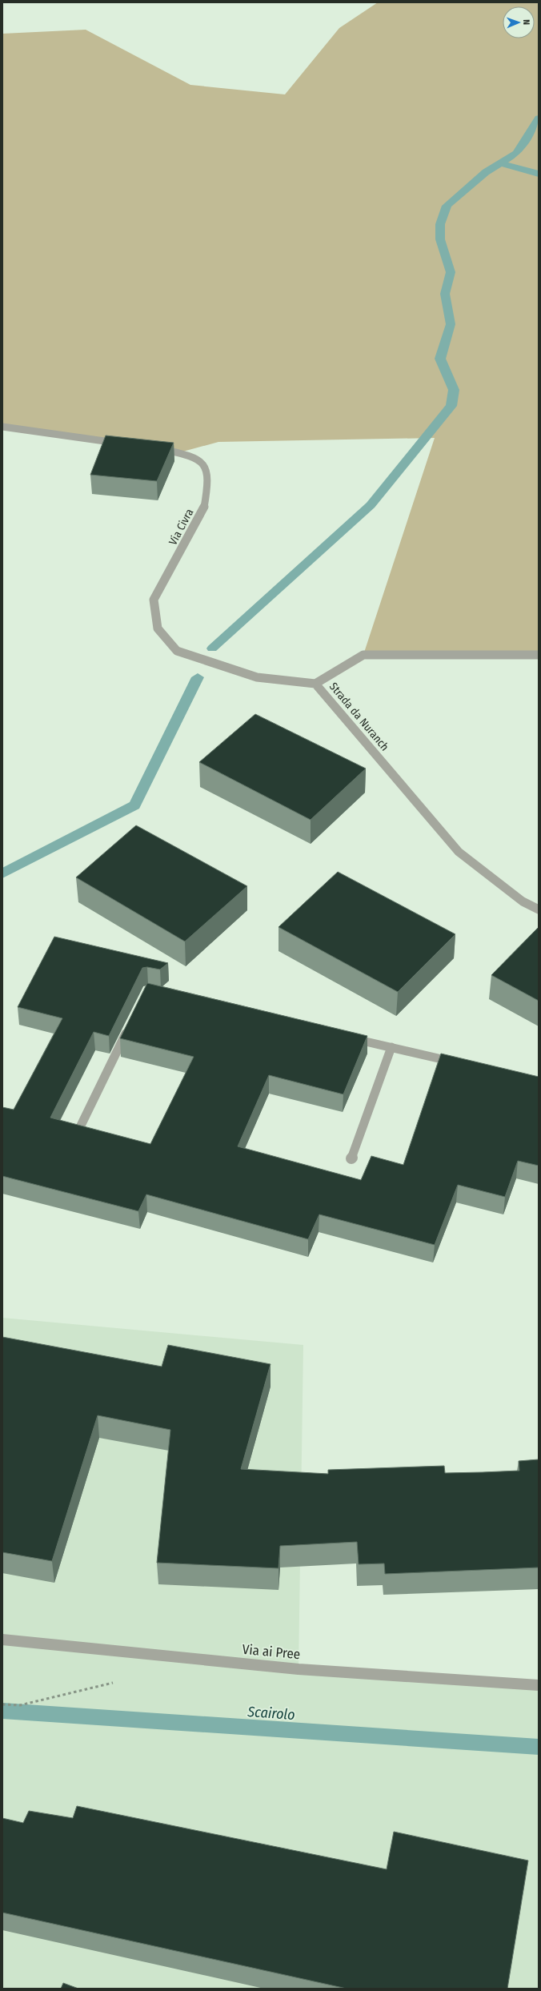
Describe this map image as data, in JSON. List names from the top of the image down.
{
  "streets": {
    "street": ["Via Civra", "Strada da Nuranch", "Via ai Pree"]
  },
  "crossings": [
    ["Via Civra", "Strada da Nuranch"]
  ],
  "water": ["Scairolo"],
  "north": "right"
}
